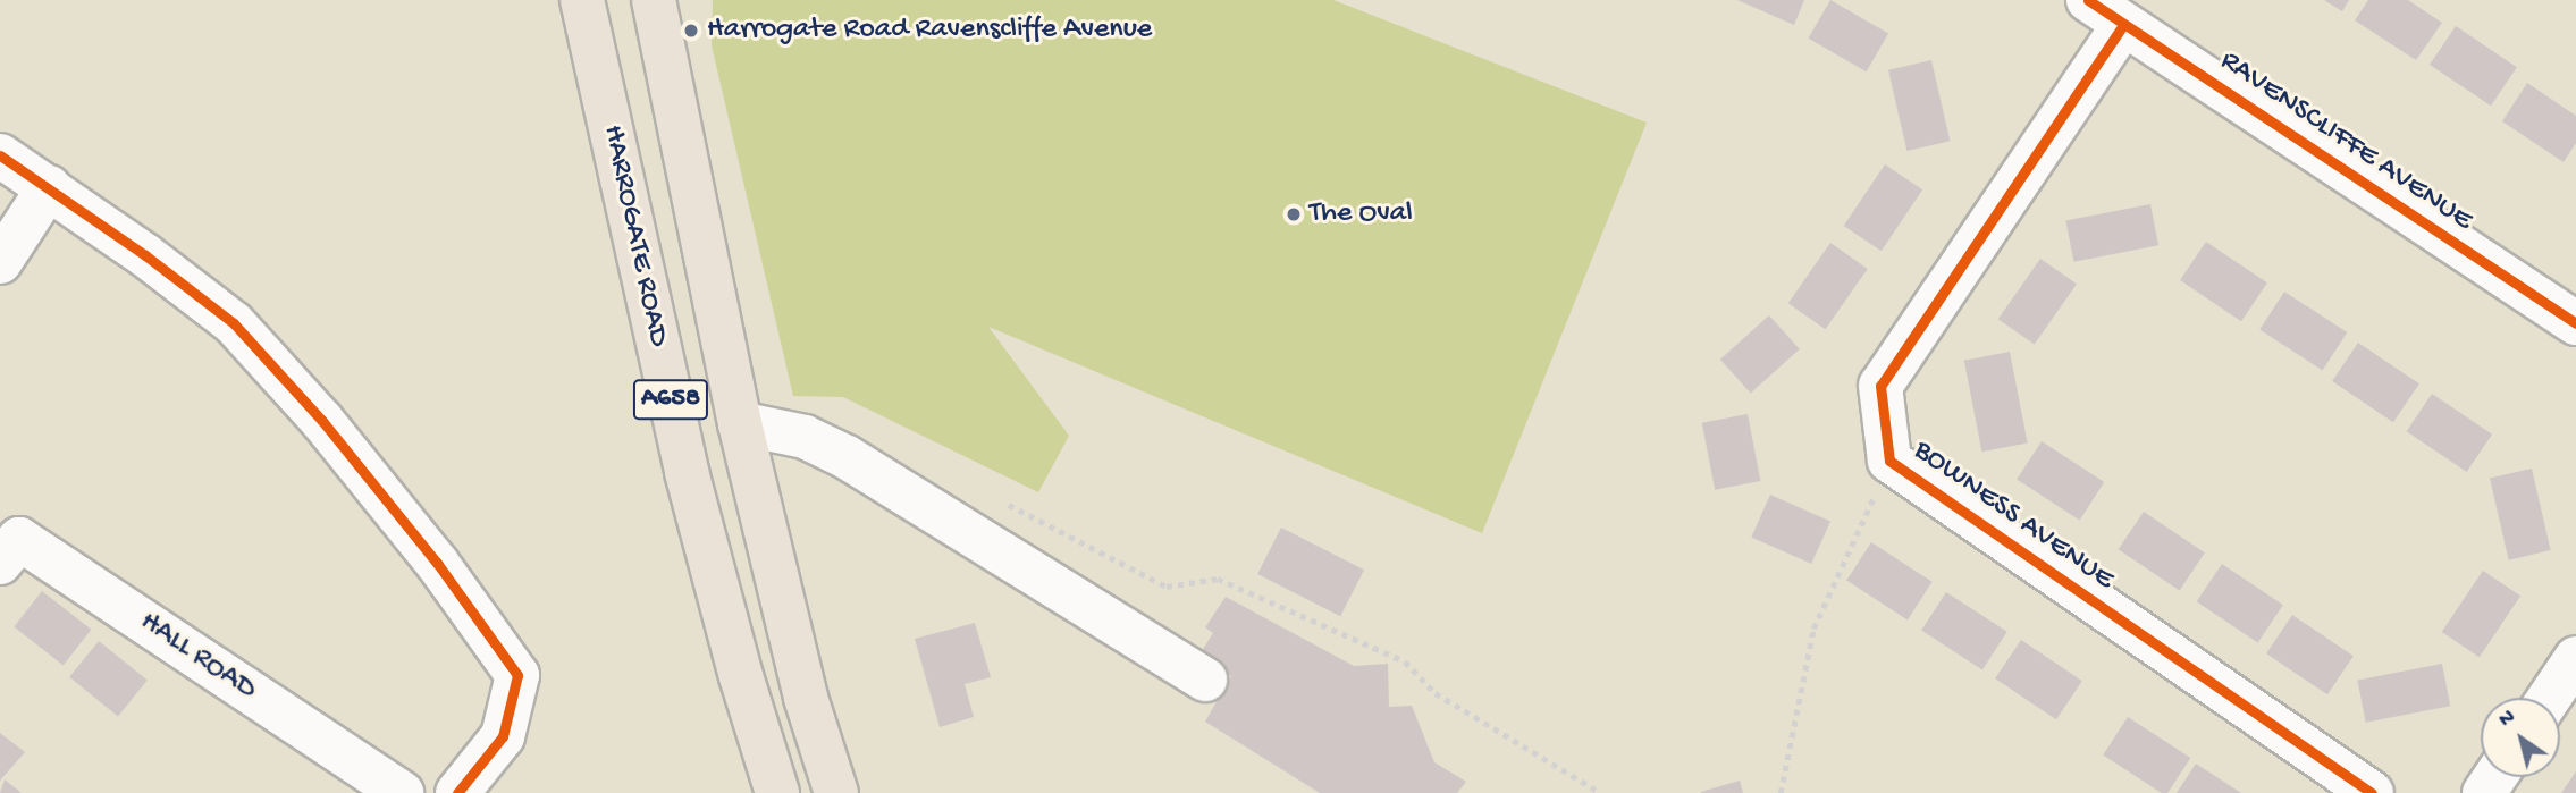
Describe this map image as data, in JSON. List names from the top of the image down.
{
  "streets": {
    "highway": ["HARROGATE ROAD", "A658"],
    "street": ["RAVENSCLIFFE AVENUE", "BOWNESS AVENUE", "HALL ROAD"]
  },
  "crossings": [
    ["RAVENSCLIFFE AVENUE", "BOWNESS AVENUE"]
  ],
  "places": ["Harrogate Road Ravenscliffe Avenue", "The Oval"],
  "north": "top left"
}
